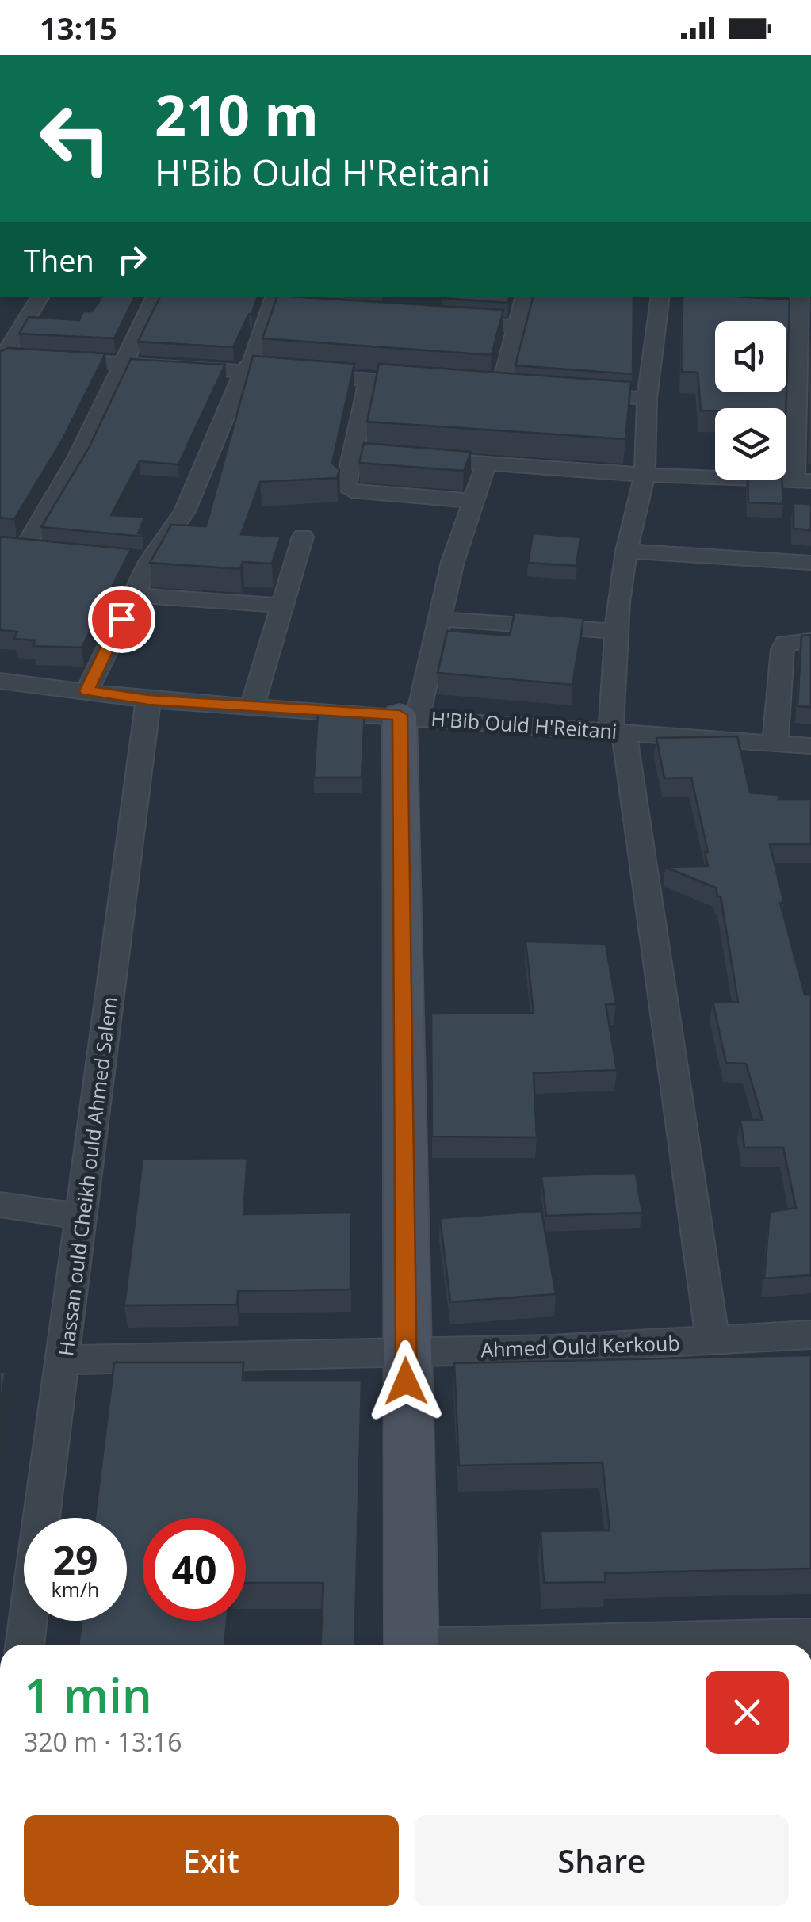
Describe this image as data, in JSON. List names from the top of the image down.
{
  "streets": {
    "street": ["H'Bib Ould H'Reitani", "Hassan ould Cheikh ould Ahmed Salem", "Ahmed Ould Kerkoub"]
  },
  "crossings": [
    ["H'Bib Ould H'Reitani", "Hassan ould Cheikh ould Ahmed Salem"],
    ["Hassan ould Cheikh ould Ahmed Salem", "Ahmed Ould Kerkoub"]
  ],
  "page": {
    "status": "13:15",
    "turn": ["210 m", "H'Bib Ould H'Reitani"],
    "then": "Then",
    "speed": "29 km/h",
    "limit": "40",
    "heading": ["1 min", "320 m · 13:16"],
    "buttons": ["Exit", "Share"]
  }
}
